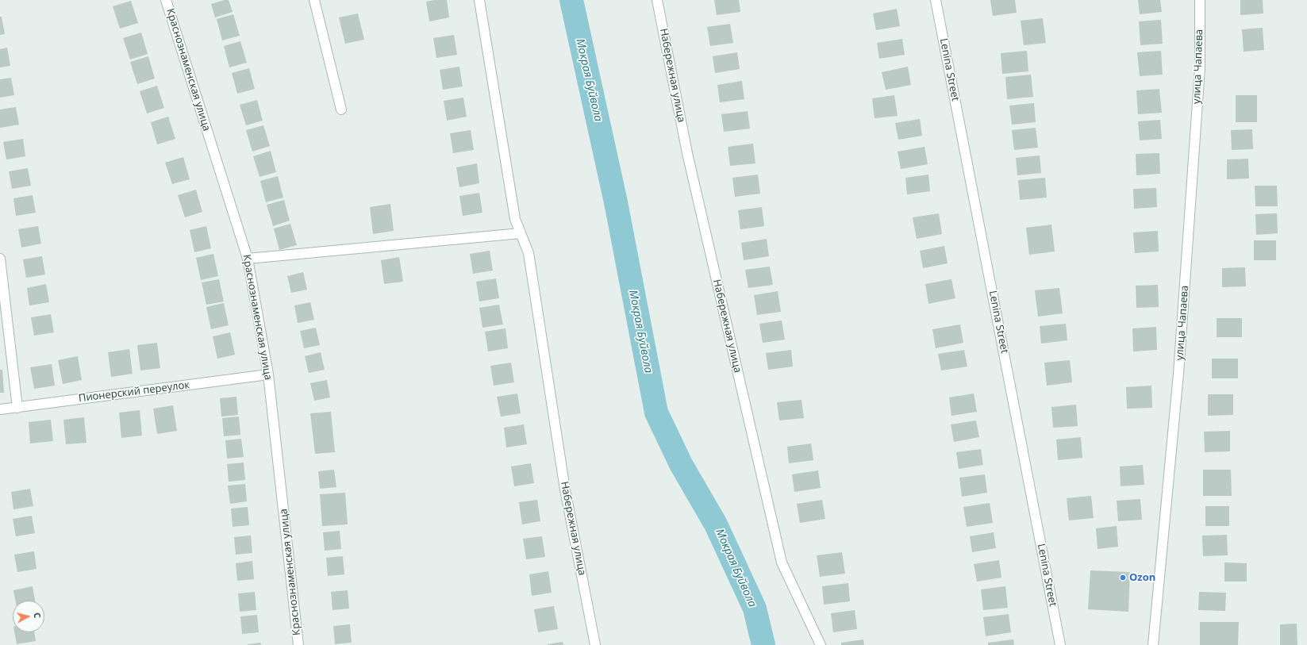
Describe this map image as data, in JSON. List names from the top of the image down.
{
  "streets": {
    "street": [
      "улица Чапаева",
      "Краснознаменская улица",
      "Lenina Street",
      "Набережная улица",
      "Пионерский переулок"
    ]
  },
  "crossings": [
    ["Краснознаменская улица", "Пионерский переулок"]
  ],
  "water": ["Мокрая Буйвола"],
  "places": ["Ozon"],
  "north": "right"
}
